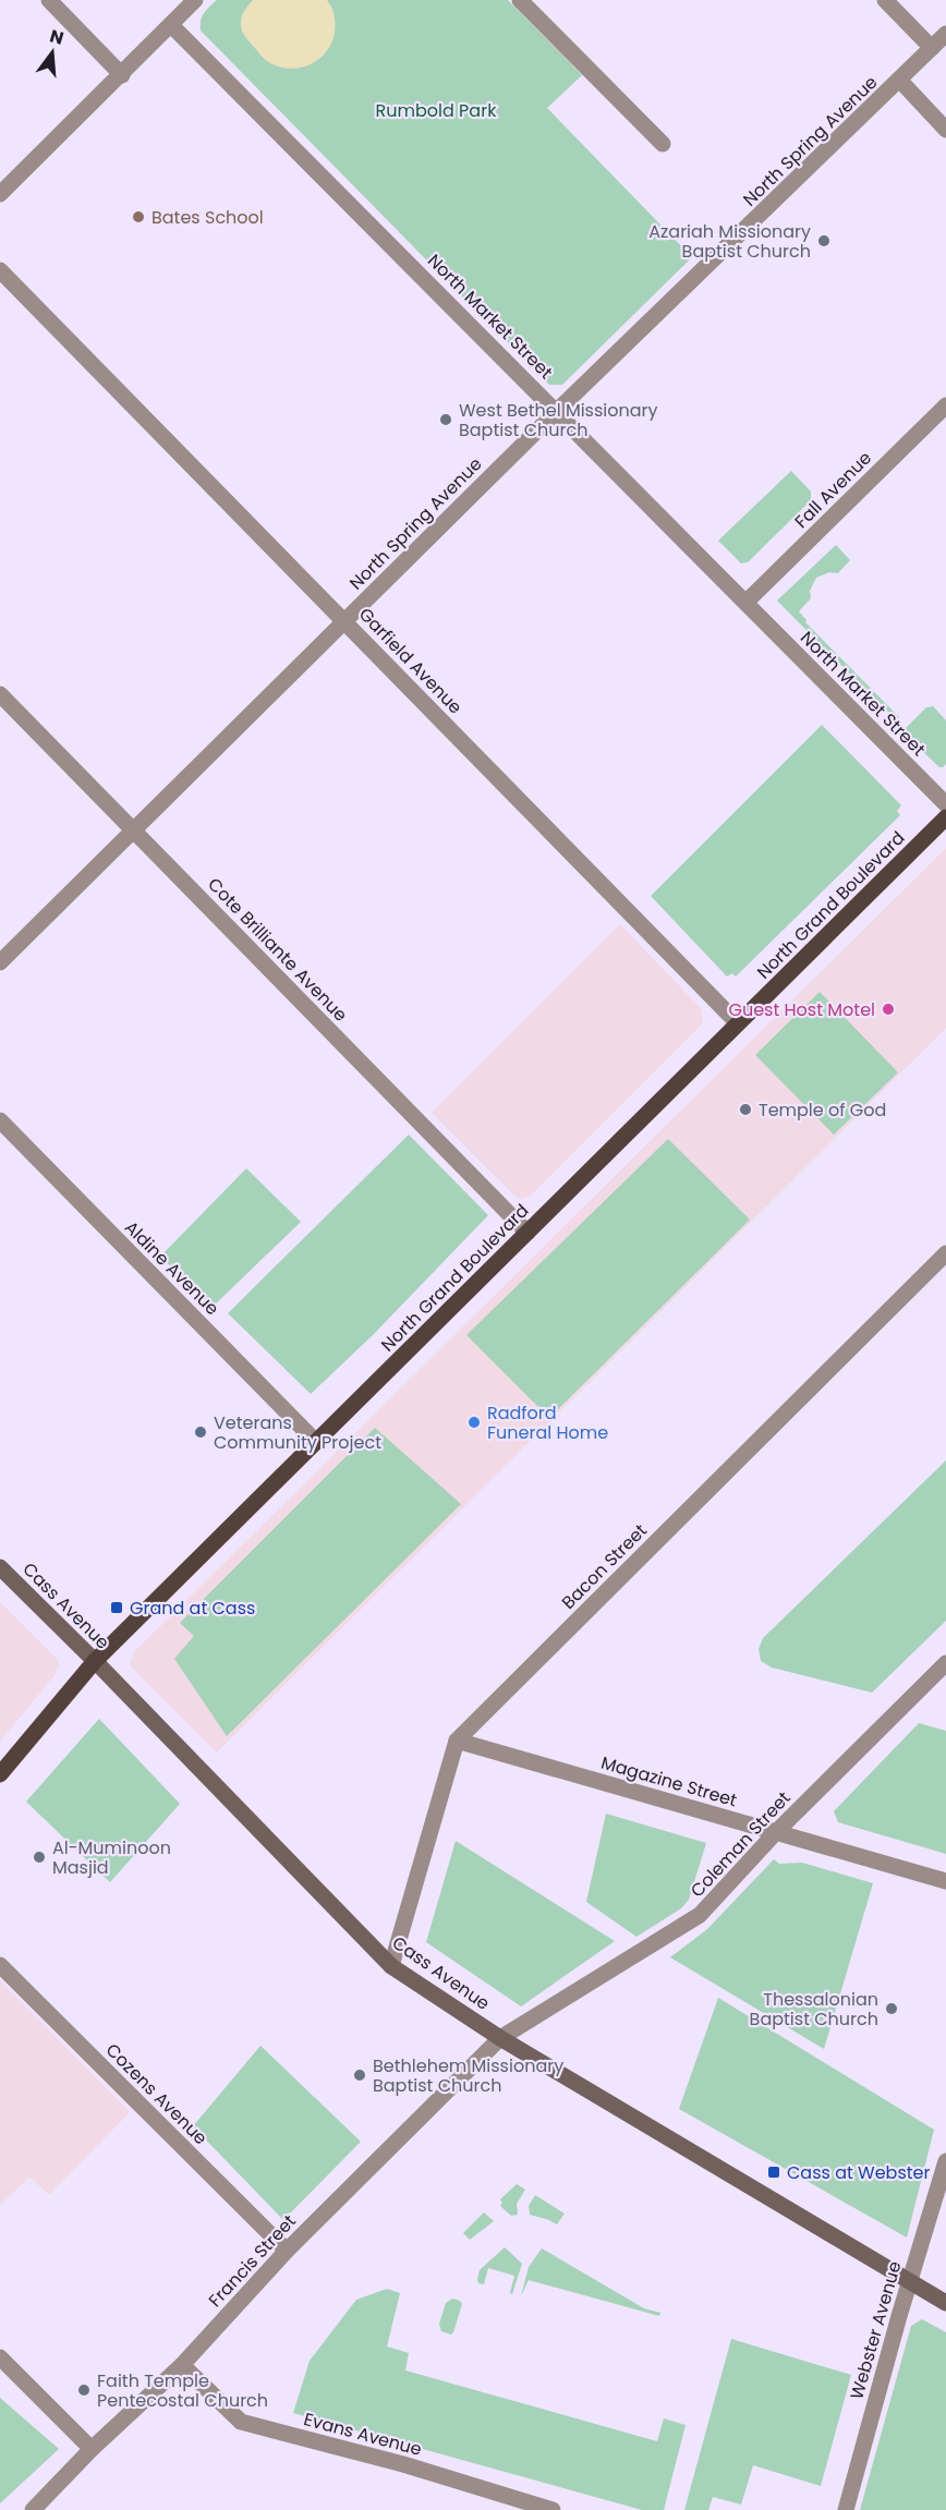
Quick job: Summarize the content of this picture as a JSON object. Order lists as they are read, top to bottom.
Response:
{
  "streets": {
    "main road": ["North Grand Boulevard", "Cass Avenue"],
    "street": [
      "North Spring Avenue",
      "North Market Street",
      "Fall Avenue",
      "Garfield Avenue",
      "Cote Brilliante Avenue",
      "Aldine Avenue",
      "Bacon Street",
      "Magazine Street",
      "Coleman Street",
      "Cozens Avenue",
      "Francis Street",
      "Webster Avenue",
      "Evans Avenue"
    ]
  },
  "crossings": [
    ["North Spring Avenue", "North Market Street"],
    ["North Spring Avenue", "Garfield Avenue"],
    ["North Spring Avenue", "Cote Brilliante Avenue"],
    ["North Market Street", "Fall Avenue"],
    ["Garfield Avenue", "North Grand Boulevard"],
    ["North Grand Boulevard", "Cote Brilliante Avenue"],
    ["North Grand Boulevard", "Aldine Avenue"],
    ["North Grand Boulevard", "Cass Avenue"],
    ["Bacon Street", "Cass Avenue"],
    ["Bacon Street", "Magazine Street"],
    ["Cass Avenue", "Coleman Street"],
    ["Cass Avenue", "Francis Street"],
    ["Cass Avenue", "Webster Avenue"],
    ["Magazine Street", "Coleman Street"],
    ["Coleman Street", "Francis Street"],
    ["Cozens Avenue", "Francis Street"],
    ["Francis Street", "Evans Avenue"]
  ],
  "parks": ["Rumbold Park"],
  "places": {
    "other": [
      "Bates School",
      "Azariah Missionary Baptist Church",
      "West Bethel Missionary Baptist Church",
      "Guest Host Motel",
      "Temple of God",
      "Radford Funeral Home",
      "Veterans Community Project",
      "Al-Muminoon Masjid",
      "Thessalonian Baptist Church",
      "Bethlehem Missionary Baptist Church",
      "Faith Temple Pentecostal Church"
    ],
    "transit": ["Grand at Cass", "Cass at Webster"]
  },
  "north": "top"
}
